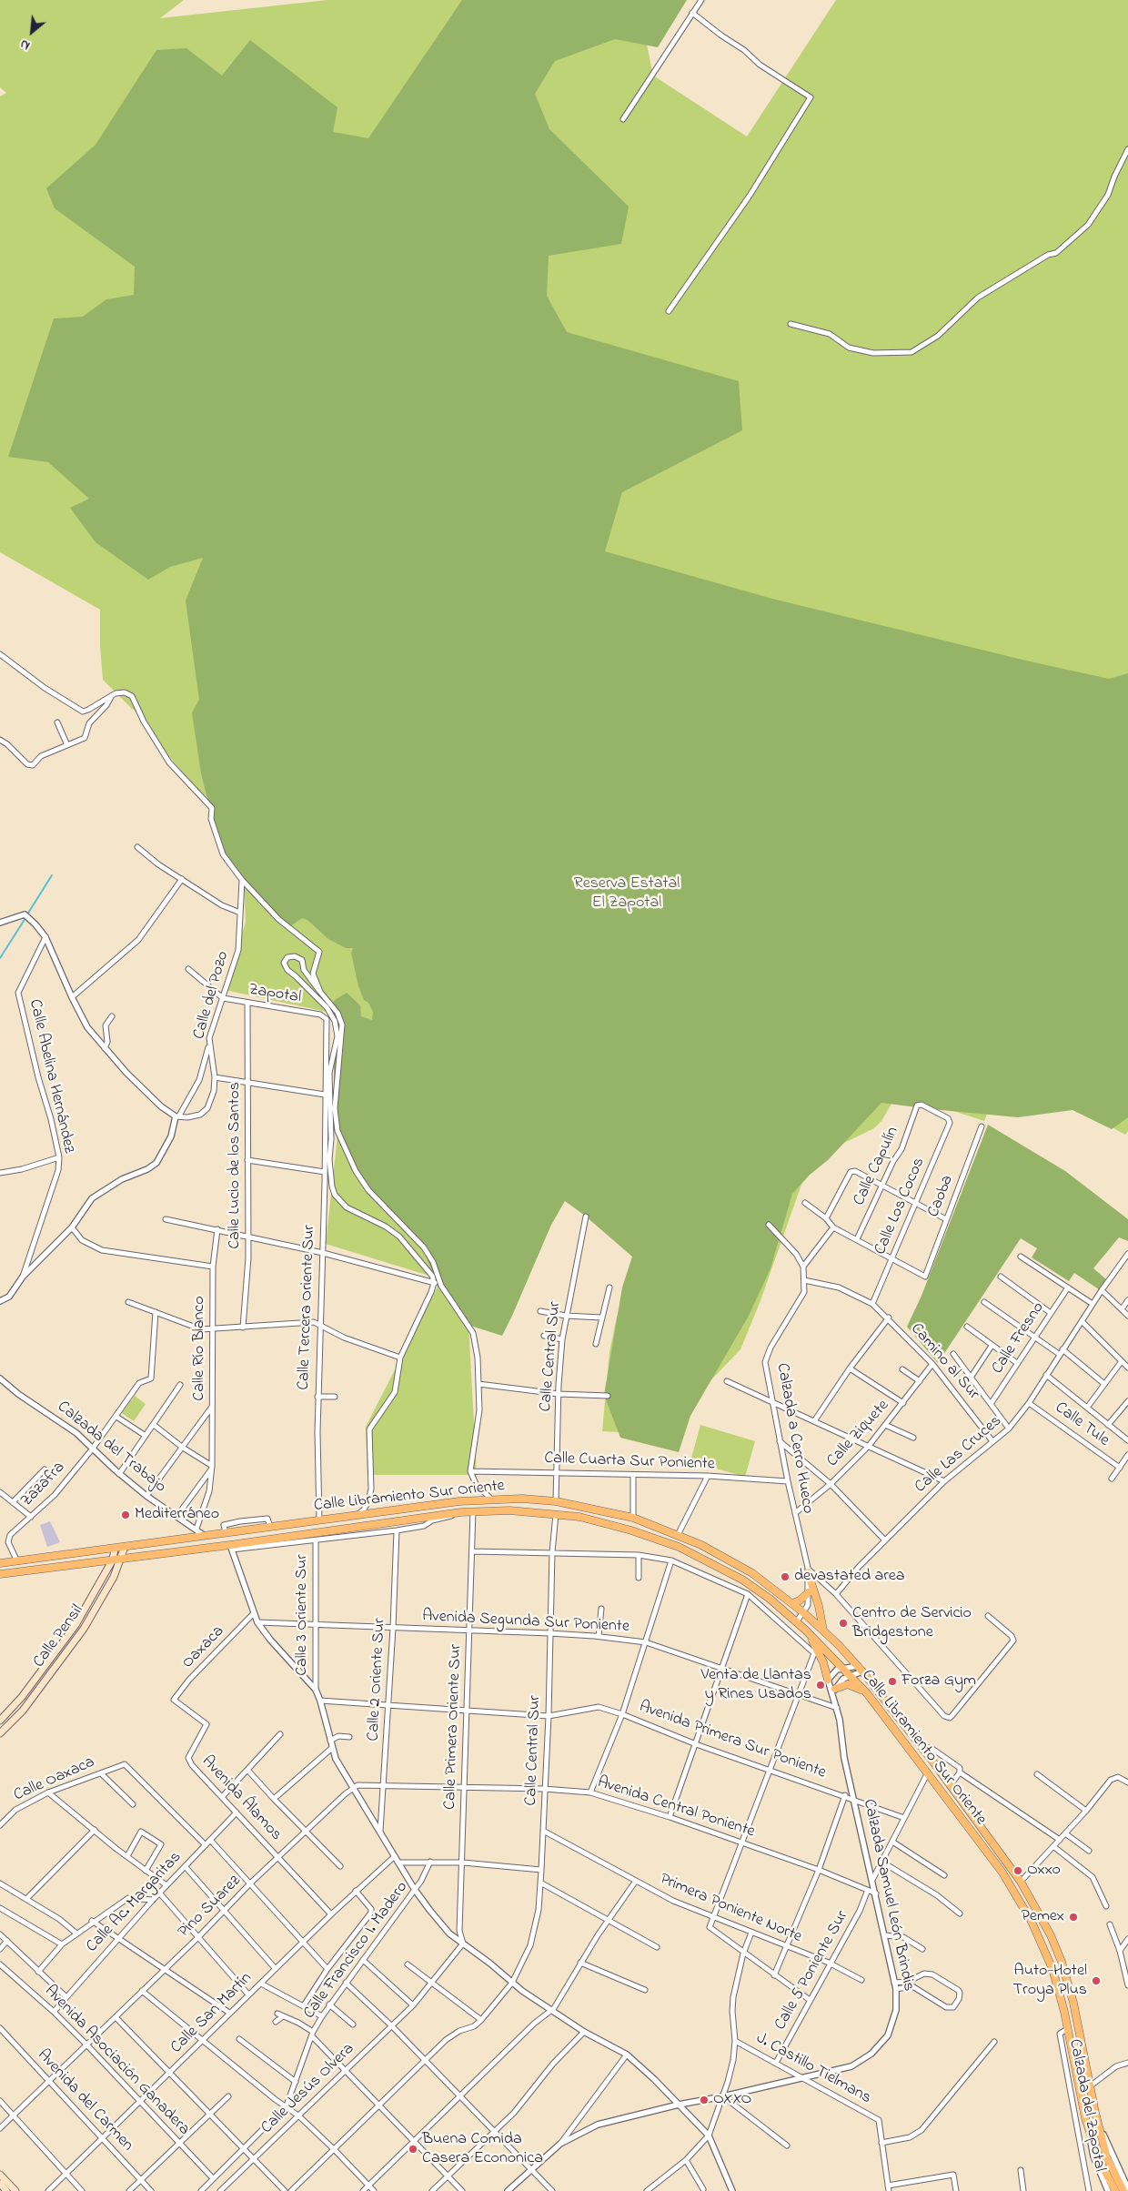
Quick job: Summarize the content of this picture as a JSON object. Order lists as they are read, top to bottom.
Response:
{
  "streets": {
    "main road": ["Calle Libramiento Sur Oriente", "Calle Pensil"],
    "street": [
      "Zapotal",
      "Calle del Pozo",
      "Calle Abelina Hernández",
      "Calle Lucio de los Santos",
      "Calle Capulín",
      "Caoba",
      "Calle Los Cocos",
      "Calle Tercera Oriente Sur",
      "Calle Fresno",
      "Calle Río Blanco",
      "Calle Central Sur",
      "Camino al Sur",
      "Calle Tule",
      "Calle Ziquete",
      "Calzada a Cerro Hueco",
      "Calzada del Trabajo",
      "Calle Las Cruces",
      "Calle Cuarta Sur Poniente",
      "Zazafra",
      "Calle 3 Oriente Sur",
      "Avenida Segunda Sur Poniente",
      "Oaxaca",
      "Calle 2 Oriente Sur",
      "Calle Primera Oriente Sur",
      "Avenida Primera Sur Poniente",
      "Calle Oaxaca",
      "Avenida Álamos",
      "Avenida Central Poniente",
      "Calzada Samuel León Brindis",
      "Calle Ac. Margaritas",
      "Pino Suarez",
      "Primera Poniente Norte",
      "Calle Francisco I. Madero",
      "Calle 5 Poniente Sur",
      "Calle San Martín",
      "Avenida Asociación Ganadera",
      "J. Castillo Tielmans",
      "Calle Jesús Olvera",
      "Avenida del Carmen",
      "Calzada del Zapotal"
    ]
  },
  "crossings": [
    ["Zapotal", "Calle del Pozo"],
    ["Zapotal", "Calle Lucio de los Santos"],
    ["Zapotal", "Calle Tercera Oriente Sur"],
    ["Calle Capulín", "Calle Los Cocos"],
    ["Caoba", "Calle Los Cocos"],
    ["Calle Los Cocos", "Camino al Sur"],
    ["Calle Tercera Oriente Sur", "Calle Libramiento Sur Oriente"],
    ["Calle Río Blanco", "Calzada del Trabajo"],
    ["Calle Central Sur", "Calle Cuarta Sur Poniente"],
    ["Calle Central Sur", "Calle Libramiento Sur Oriente"],
    ["Calle Central Sur", "Avenida Segunda Sur Poniente"],
    ["Calle Central Sur", "Avenida Primera Sur Poniente"],
    ["Calle Central Sur", "Avenida Central Poniente"],
    ["Calle Central Sur", "Primera Poniente Norte"],
    ["Camino al Sur", "Calle Ziquete"],
    ["Camino al Sur", "Calzada a Cerro Hueco"],
    ["Camino al Sur", "Calle Las Cruces"],
    ["Calle Tule", "Calle Las Cruces"],
    ["Calle Ziquete", "Calzada a Cerro Hueco"],
    ["Calzada a Cerro Hueco", "Calle Cuarta Sur Poniente"],
    ["Calzada a Cerro Hueco", "Calle Libramiento Sur Oriente"],
    ["Calzada del Trabajo", "Zazafra"],
    ["Calzada del Trabajo", "Calle Libramiento Sur Oriente"],
    ["Zazafra", "Calle Libramiento Sur Oriente"],
    ["Calle Libramiento Sur Oriente", "Calle Pensil"],
    ["Calle Libramiento Sur Oriente", "Calle Primera Oriente Sur"],
    ["Calle Libramiento Sur Oriente", "Calzada del Zapotal"],
    ["Calle 3 Oriente Sur", "Avenida Segunda Sur Poniente"],
    ["Avenida Segunda Sur Poniente", "Calle 2 Oriente Sur"],
    ["Avenida Segunda Sur Poniente", "Calle Primera Oriente Sur"],
    ["Avenida Segunda Sur Poniente", "Calzada Samuel León Brindis"],
    ["Oaxaca", "Avenida Álamos"],
    ["Calle 2 Oriente Sur", "Avenida Primera Sur Poniente"],
    ["Calle 2 Oriente Sur", "Avenida Central Poniente"],
    ["Calle Primera Oriente Sur", "Avenida Primera Sur Poniente"],
    ["Calle Primera Oriente Sur", "Avenida Central Poniente"],
    ["Calle Primera Oriente Sur", "Calle Jesús Olvera"],
    ["Avenida Primera Sur Poniente", "Calzada Samuel León Brindis"],
    ["Calle Oaxaca", "Calle Ac. Margaritas"],
    ["Avenida Álamos", "Calle Ac. Margaritas"],
    ["Avenida Álamos", "Pino Suarez"],
    ["Avenida Álamos", "Calle San Martín"],
    ["Avenida Central Poniente", "Calzada Samuel León Brindis"],
    ["Avenida Central Poniente", "Pino Suarez"],
    ["Avenida Central Poniente", "Calle 5 Poniente Sur"],
    ["Calzada Samuel León Brindis", "J. Castillo Tielmans"],
    ["Calle Ac. Margaritas", "Avenida Asociación Ganadera"],
    ["Pino Suarez", "Avenida Asociación Ganadera"],
    ["Pino Suarez", "Avenida del Carmen"],
    ["Primera Poniente Norte", "Calle 5 Poniente Sur"],
    ["Calle 5 Poniente Sur", "J. Castillo Tielmans"],
    ["Calle San Martín", "Avenida Asociación Ganadera"],
    ["Calle San Martín", "Avenida del Carmen"]
  ],
  "parks": ["Reserva Estatal El Zapotal"],
  "places": [
    "Mediterráneo",
    "devastated area",
    "Centro de Servicio Bridgestone",
    "Forza Gym",
    "Venta de Llantas y Rines Usados",
    "Oxxo",
    "Pemex",
    "Auto-Hotel Troya Plus",
    "OXXO",
    "Buena Comida Casera Econonica"
  ],
  "north": "bottom left"
}
